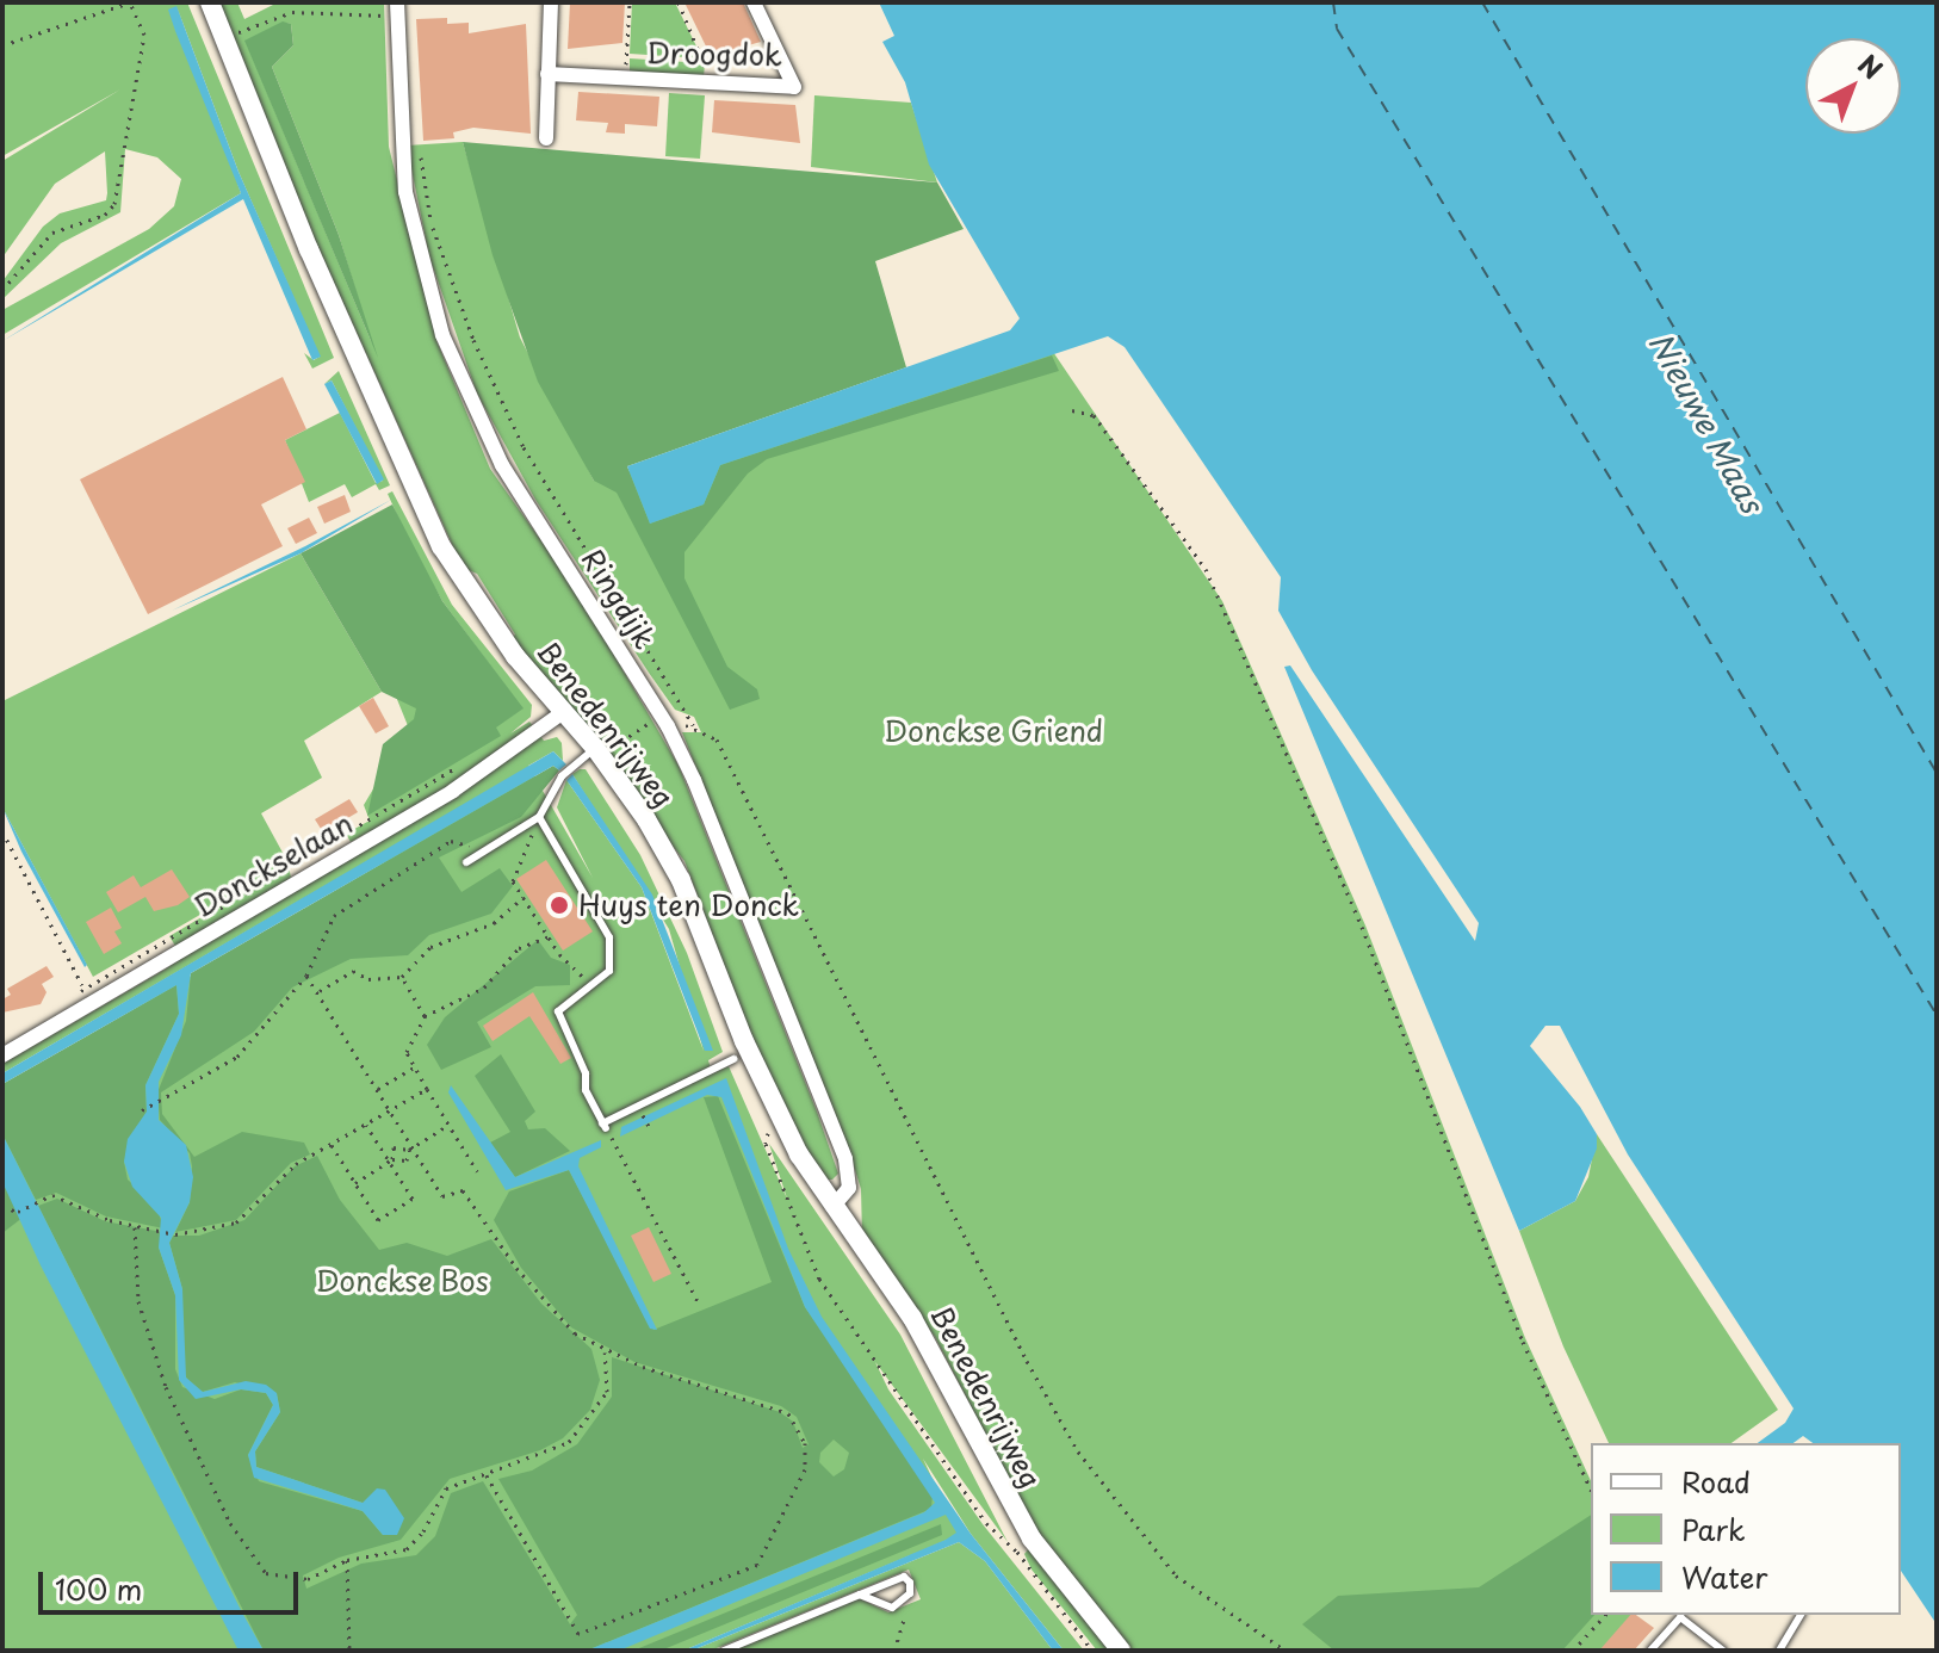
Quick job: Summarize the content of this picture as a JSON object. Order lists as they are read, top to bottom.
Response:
{
  "streets": {
    "street": [
      "Droogdok",
      "Ringdijk",
      "Benedenrijweg",
      "Donckselaan"
    ]
  },
  "crossings": [
    ["Ringdijk", "Benedenrijweg"],
    ["Benedenrijweg", "Donckselaan"]
  ],
  "water": ["Nieuwe Maas"],
  "parks": ["Donckse Griend", "Donckse Bos"],
  "places": ["Huys ten Donck"],
  "legend": ["Road", "Park", "Water"],
  "scale_bar": "100 m",
  "north": "top right"
}
